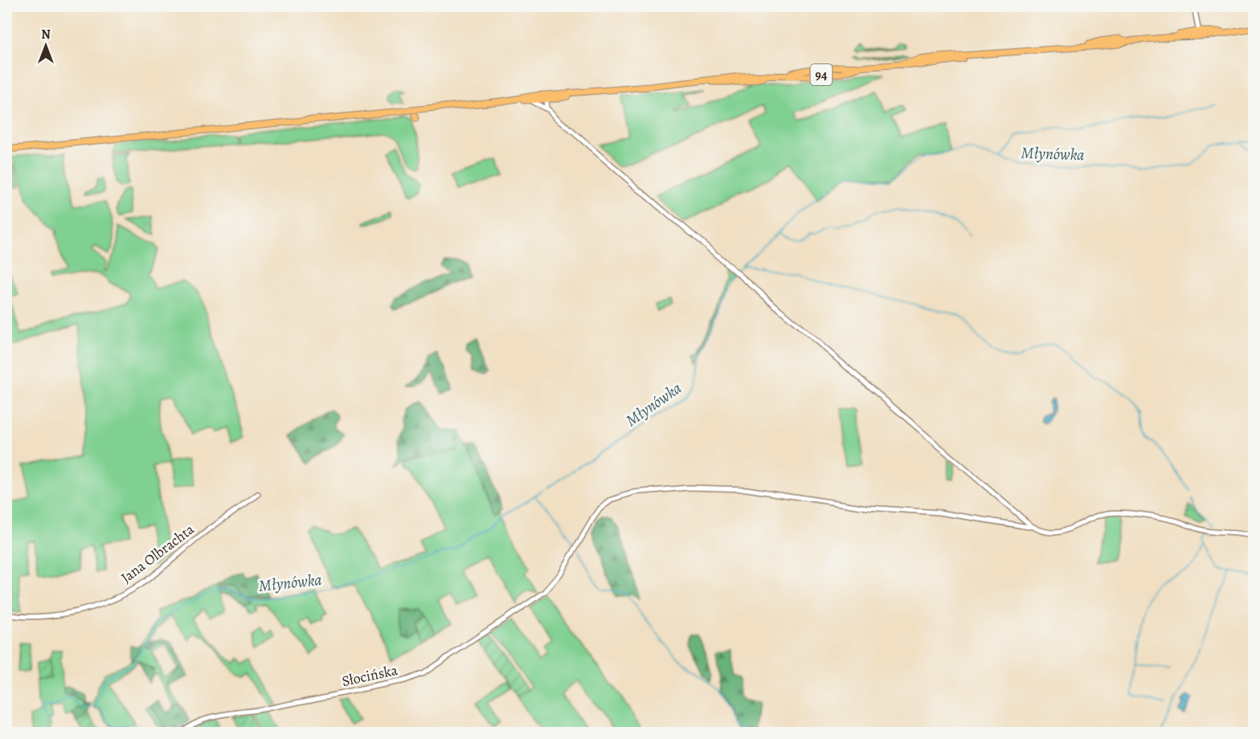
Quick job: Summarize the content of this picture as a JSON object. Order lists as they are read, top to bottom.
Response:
{
  "streets": {
    "main road": ["94"],
    "street": ["Jana Olbrachta", "Słocińska"]
  },
  "water": ["Młynówka"],
  "north": "top"
}
